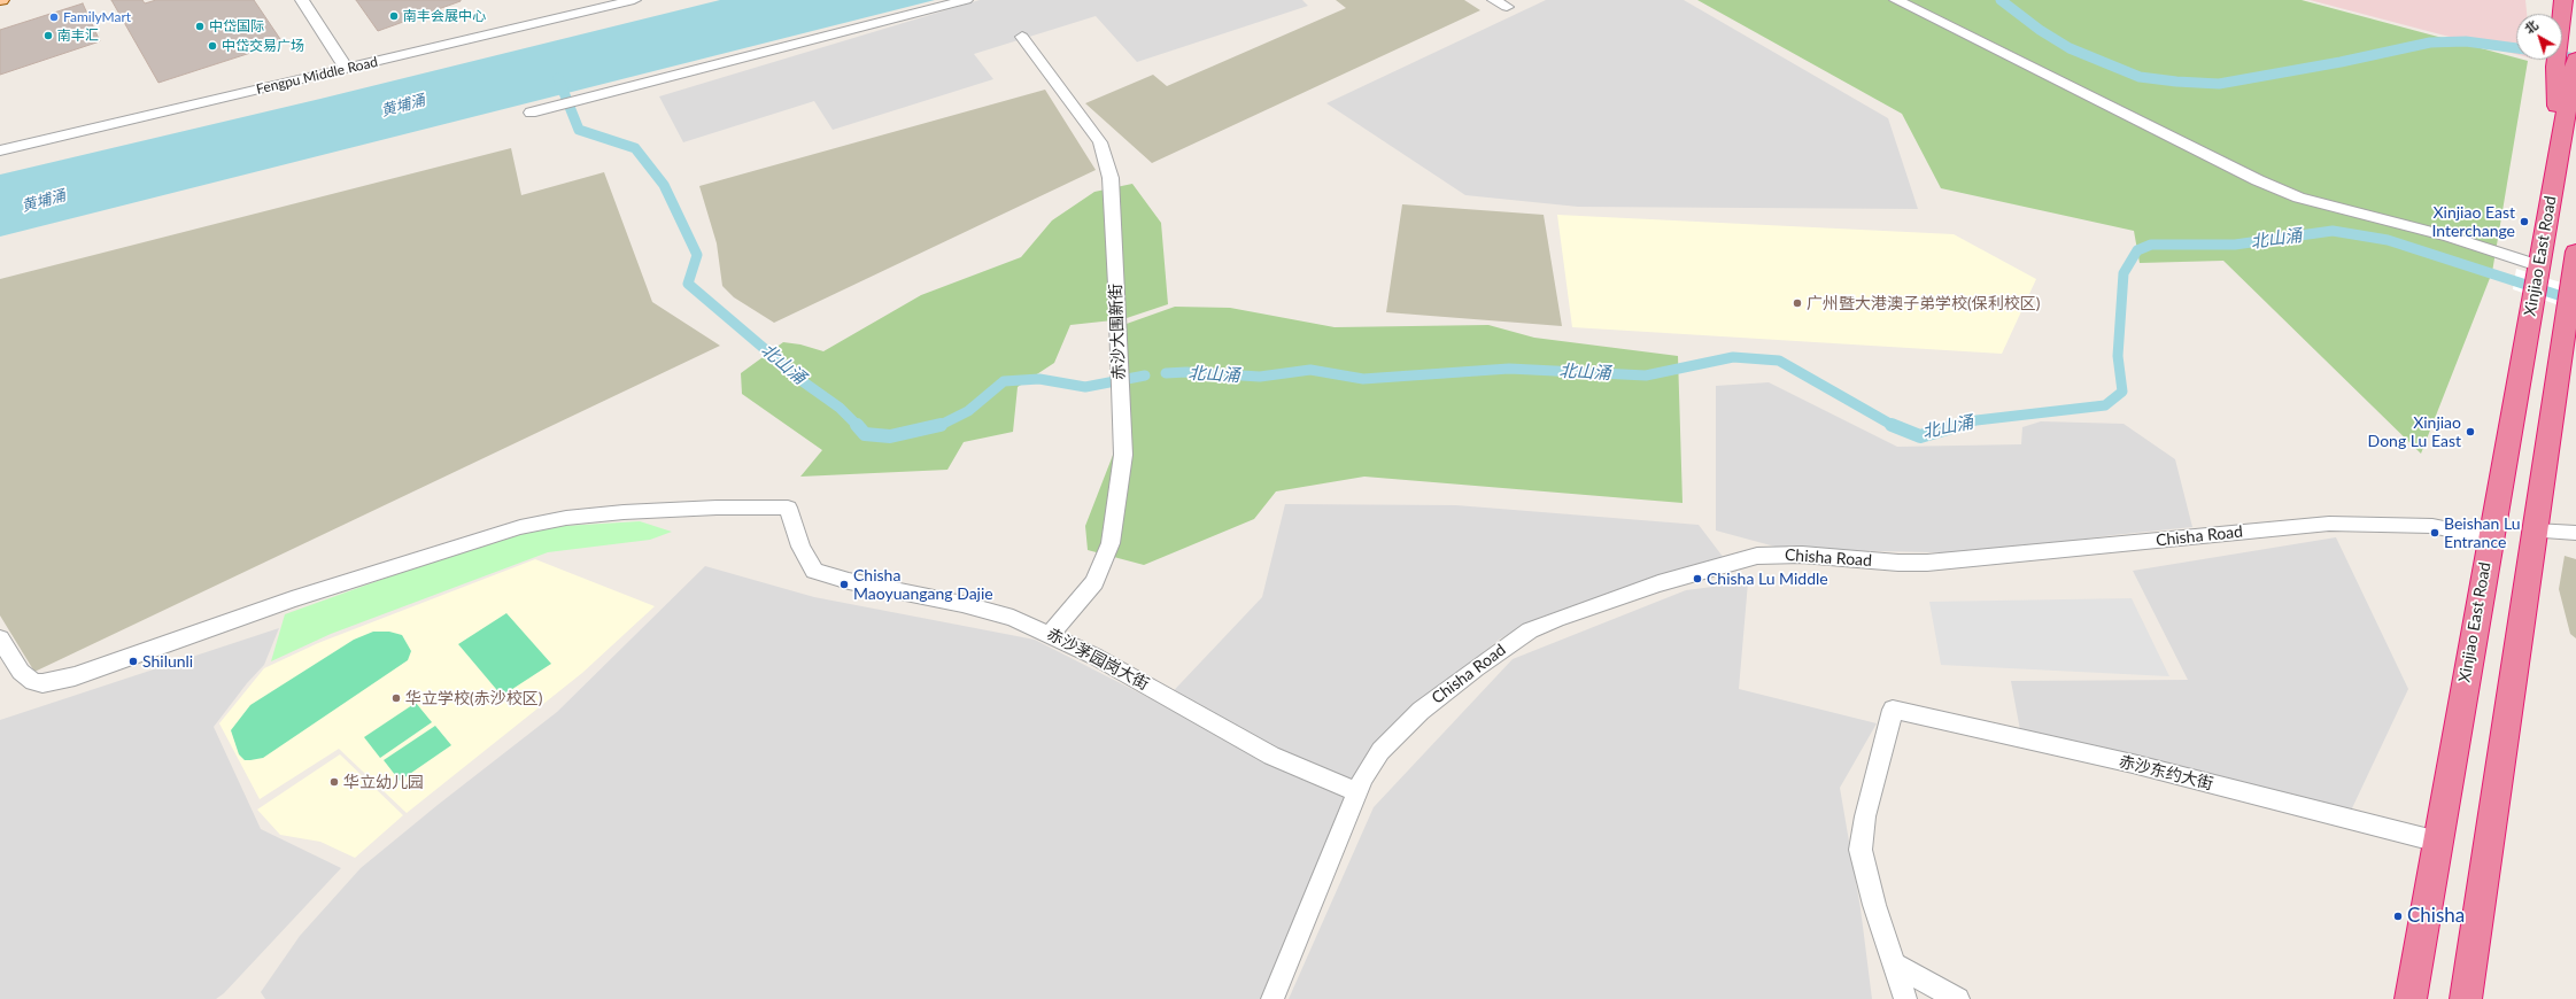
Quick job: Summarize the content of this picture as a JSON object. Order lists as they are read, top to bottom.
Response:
{
  "streets": {
    "highway": ["Xinjiao East Road"],
    "street": [
      "Fengpu Middle Road",
      "赤沙大围新街",
      "Chisha Road",
      "赤沙茅园岗大街",
      "赤沙东约大街"
    ]
  },
  "crossings": [
    ["Xinjiao East Road", "Chisha Road"],
    ["Xinjiao East Road", "赤沙东约大街"],
    ["赤沙大围新街", "赤沙茅园岗大街"],
    ["Chisha Road", "赤沙茅园岗大街"]
  ],
  "water": ["黄埔涌", "北山涌"],
  "places": [
    "南丰会展中心",
    "FamilyMart",
    "中岱国际",
    "南丰汇",
    "中岱交易广场",
    "Xinjiao East Interchange",
    "广州暨大港澳子弟学校(保利校区)",
    "Xinjiao Dong Lu East",
    "Beishan Lu Entrance",
    "Chisha Lu Middle",
    "Chisha Maoyuangang Dajie",
    "Shilunli",
    "华立学校(赤沙校区)",
    "华立幼儿园",
    "Chisha"
  ],
  "north": "top left"
}
